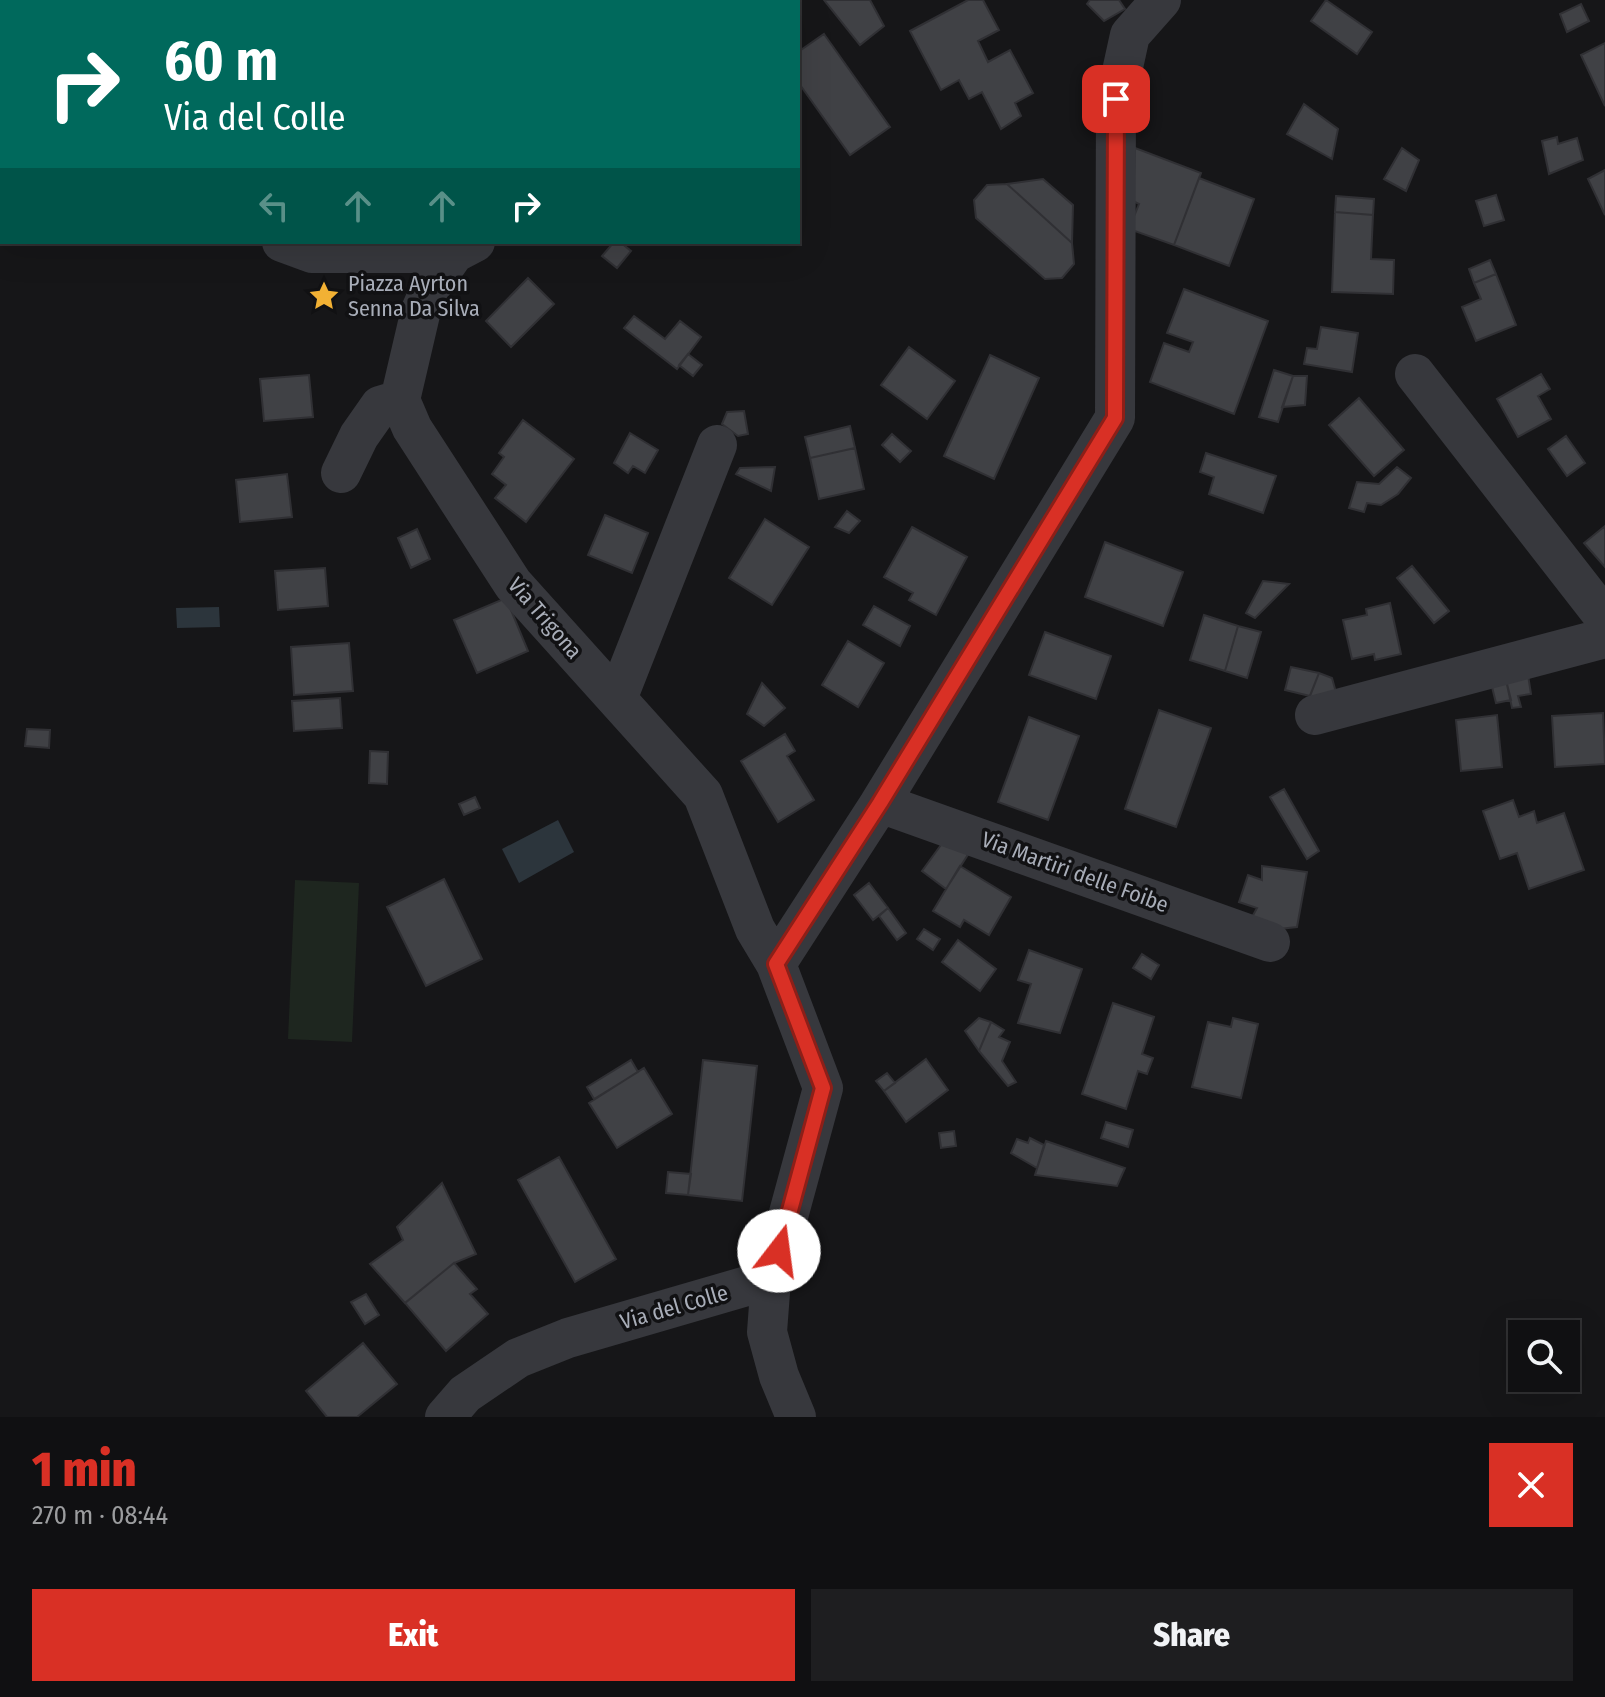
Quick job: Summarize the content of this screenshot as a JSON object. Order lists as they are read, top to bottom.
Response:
{
  "streets": {
    "street": ["Via Trigona", "Via Martiri delle Foibe", "Via del Colle"]
  },
  "places": {
    "place": ["Piazza Ayrton Senna Da Silva"]
  },
  "page": {
    "turn": ["60 m", "Via del Colle"],
    "heading": ["1 min", "270 m · 08:44"],
    "buttons": ["Exit", "Share"]
  }
}
